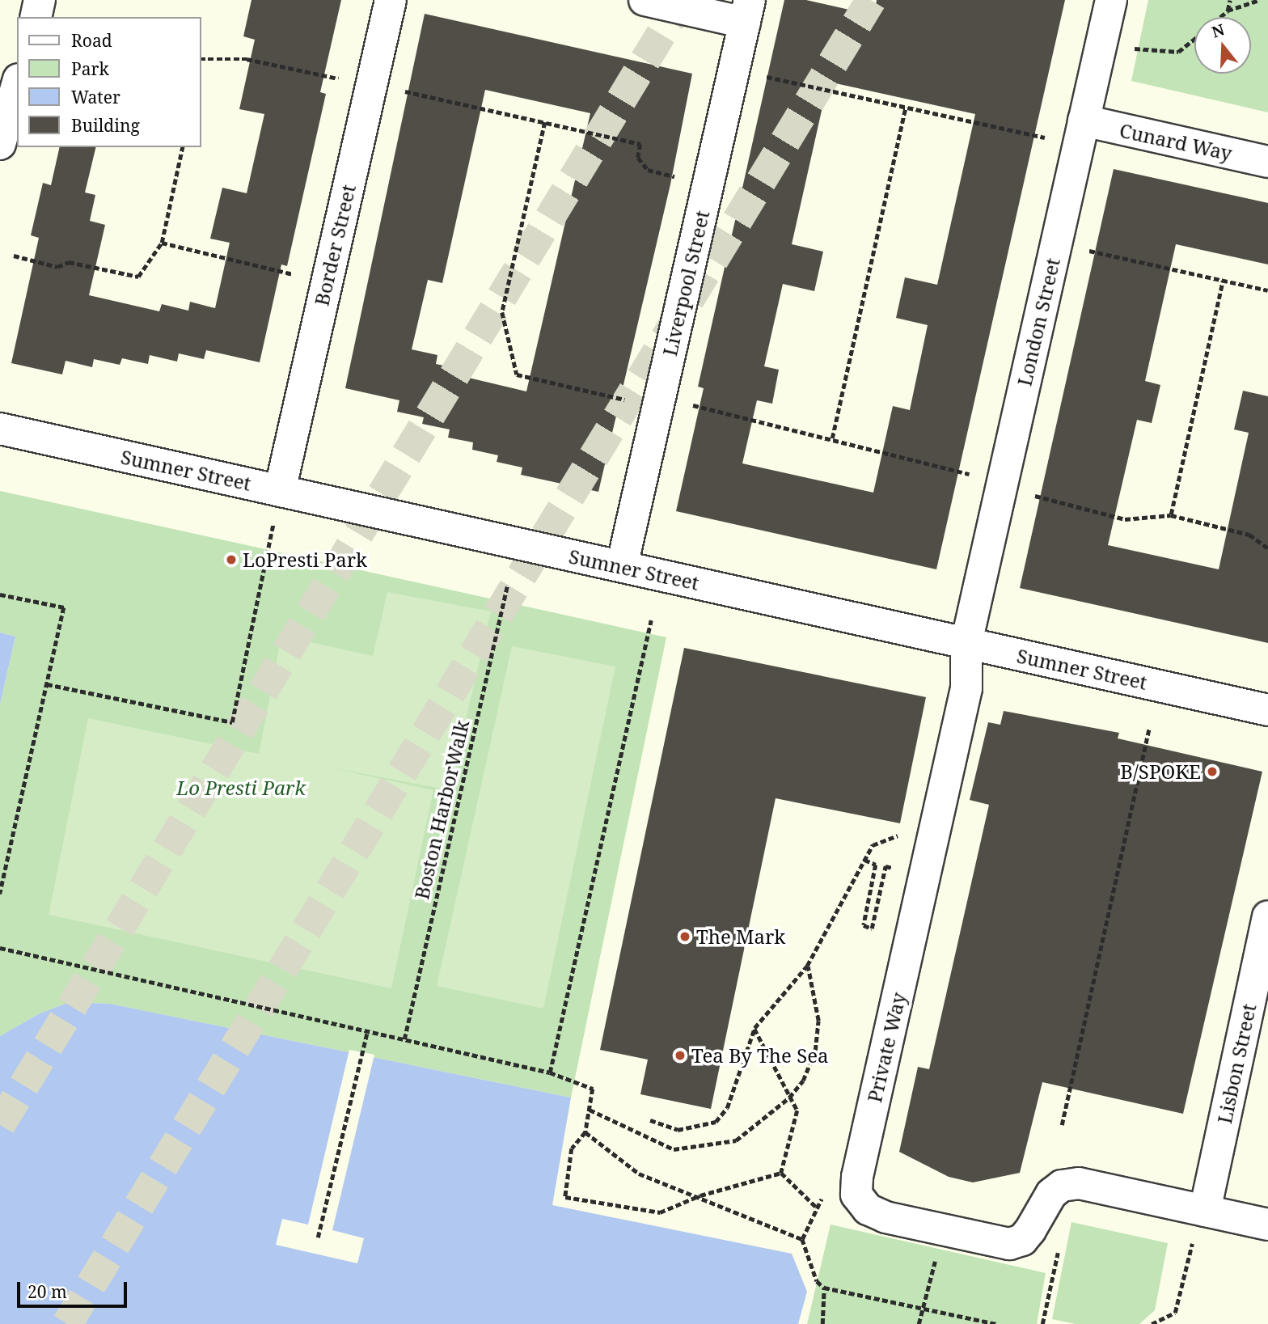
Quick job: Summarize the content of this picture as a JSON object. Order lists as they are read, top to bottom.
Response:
{
  "streets": {
    "street": [
      "Cunard Way",
      "Border Street",
      "Liverpool Street",
      "London Street",
      "Sumner Street",
      "Private Way",
      "Lisbon Street"
    ],
    "path": ["Boston HarborWalk"]
  },
  "crossings": [
    ["Cunard Way", "London Street"],
    ["Border Street", "Sumner Street"],
    ["Liverpool Street", "Sumner Street"],
    ["London Street", "Sumner Street"],
    ["London Street", "Private Way"],
    ["Sumner Street", "Private Way"],
    ["Private Way", "Lisbon Street"]
  ],
  "parks": ["Lo Presti Park"],
  "places": [
    "LoPresti Park",
    "B/SPOKE",
    "The Mark",
    "Tea By The Sea"
  ],
  "legend": [
    "Road",
    "Park",
    "Water",
    "Building"
  ],
  "scale_bar": "20 m",
  "north": "top"
}
